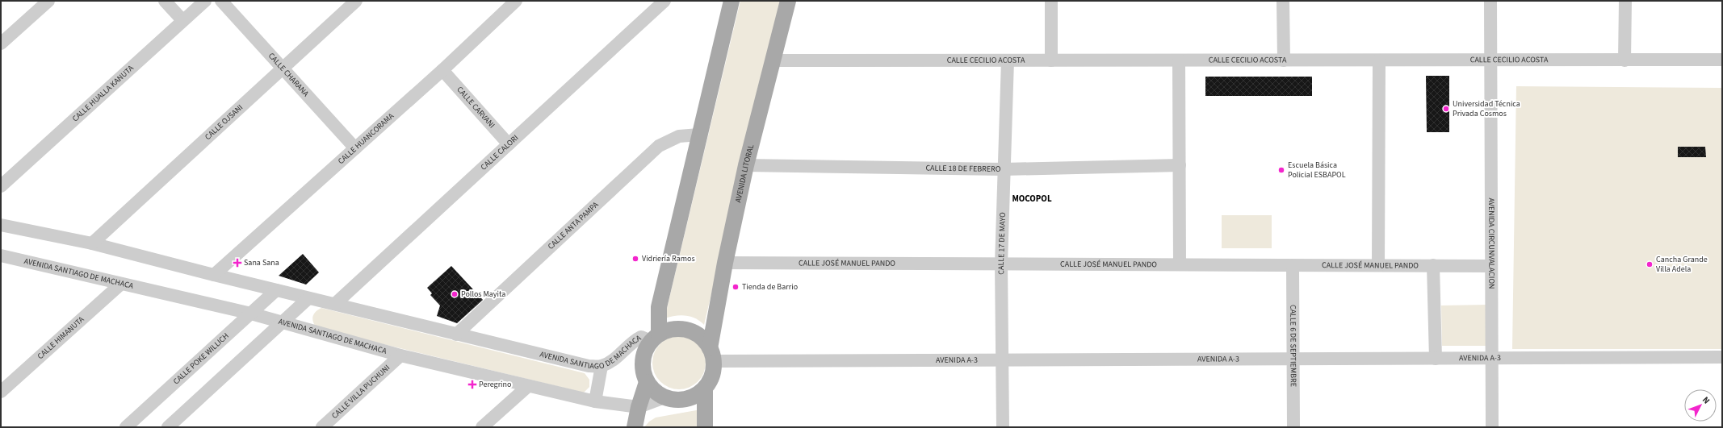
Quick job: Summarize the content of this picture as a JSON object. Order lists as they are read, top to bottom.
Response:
{
  "streets": {
    "main road": ["AVENIDA LITORAL"],
    "street": [
      "CALLE CECILIO ACOSTA",
      "CALLE CHARANA",
      "CALLE HUALLA KANUTA",
      "CALLE CARVANI",
      "CALLE OJSANI",
      "CALLE HUANCORAMA",
      "CALLE CALORI",
      "CALLE 18 DE FEBRERO",
      "CALLE ANTA PAMPA",
      "CALLE 17 DE MAYO",
      "AVENIDA CIRCUNVALACION",
      "CALLE JOSÉ MANUEL PANDO",
      "AVENIDA SANTIAGO DE MACHACA",
      "CALLE HIMANUTA",
      "CALLE 6 DE SEPTIEMBRE",
      "AVENIDA A-3",
      "CALLE POKE WILLICH",
      "CALLE VILLA PUCHUNI"
    ]
  },
  "crossings": [
    ["CALLE CECILIO ACOSTA", "AVENIDA LITORAL"],
    ["CALLE CECILIO ACOSTA", "CALLE 17 DE MAYO"],
    ["CALLE CECILIO ACOSTA", "AVENIDA CIRCUNVALACION"],
    ["CALLE CHARANA", "CALLE OJSANI"],
    ["CALLE CHARANA", "CALLE HUANCORAMA"],
    ["CALLE CARVANI", "CALLE HUANCORAMA"],
    ["CALLE CARVANI", "CALLE CALORI"],
    ["CALLE OJSANI", "AVENIDA SANTIAGO DE MACHACA"],
    ["CALLE HUANCORAMA", "AVENIDA SANTIAGO DE MACHACA"],
    ["CALLE CALORI", "AVENIDA SANTIAGO DE MACHACA"],
    ["CALLE 18 DE FEBRERO", "AVENIDA LITORAL"],
    ["CALLE 18 DE FEBRERO", "CALLE 17 DE MAYO"],
    ["AVENIDA LITORAL", "CALLE JOSÉ MANUEL PANDO"],
    ["AVENIDA LITORAL", "AVENIDA SANTIAGO DE MACHACA"],
    ["AVENIDA LITORAL", "AVENIDA A-3"],
    ["CALLE ANTA PAMPA", "AVENIDA SANTIAGO DE MACHACA"],
    ["CALLE 17 DE MAYO", "CALLE JOSÉ MANUEL PANDO"],
    ["CALLE 17 DE MAYO", "AVENIDA A-3"],
    ["AVENIDA CIRCUNVALACION", "CALLE JOSÉ MANUEL PANDO"],
    ["AVENIDA CIRCUNVALACION", "AVENIDA A-3"],
    ["CALLE JOSÉ MANUEL PANDO", "CALLE 6 DE SEPTIEMBRE"],
    ["AVENIDA SANTIAGO DE MACHACA", "CALLE HIMANUTA"],
    ["AVENIDA SANTIAGO DE MACHACA", "AVENIDA A-3"],
    ["AVENIDA SANTIAGO DE MACHACA", "CALLE POKE WILLICH"],
    ["AVENIDA SANTIAGO DE MACHACA", "CALLE VILLA PUCHUNI"],
    ["CALLE 6 DE SEPTIEMBRE", "AVENIDA A-3"]
  ],
  "districts": ["MOCOPOL"],
  "places": {
    "other": [
      "Universidad Técnica Privada Cosmos",
      "Escuela Básica Policial ESBAPOL",
      "Vidriería Ramos",
      "Cancha Grande Villa Adela",
      "Tienda de Barrio",
      "Pollos Mayita"
    ],
    "health": ["Sana Sana", "Peregrino"]
  },
  "north": "top right"
}
